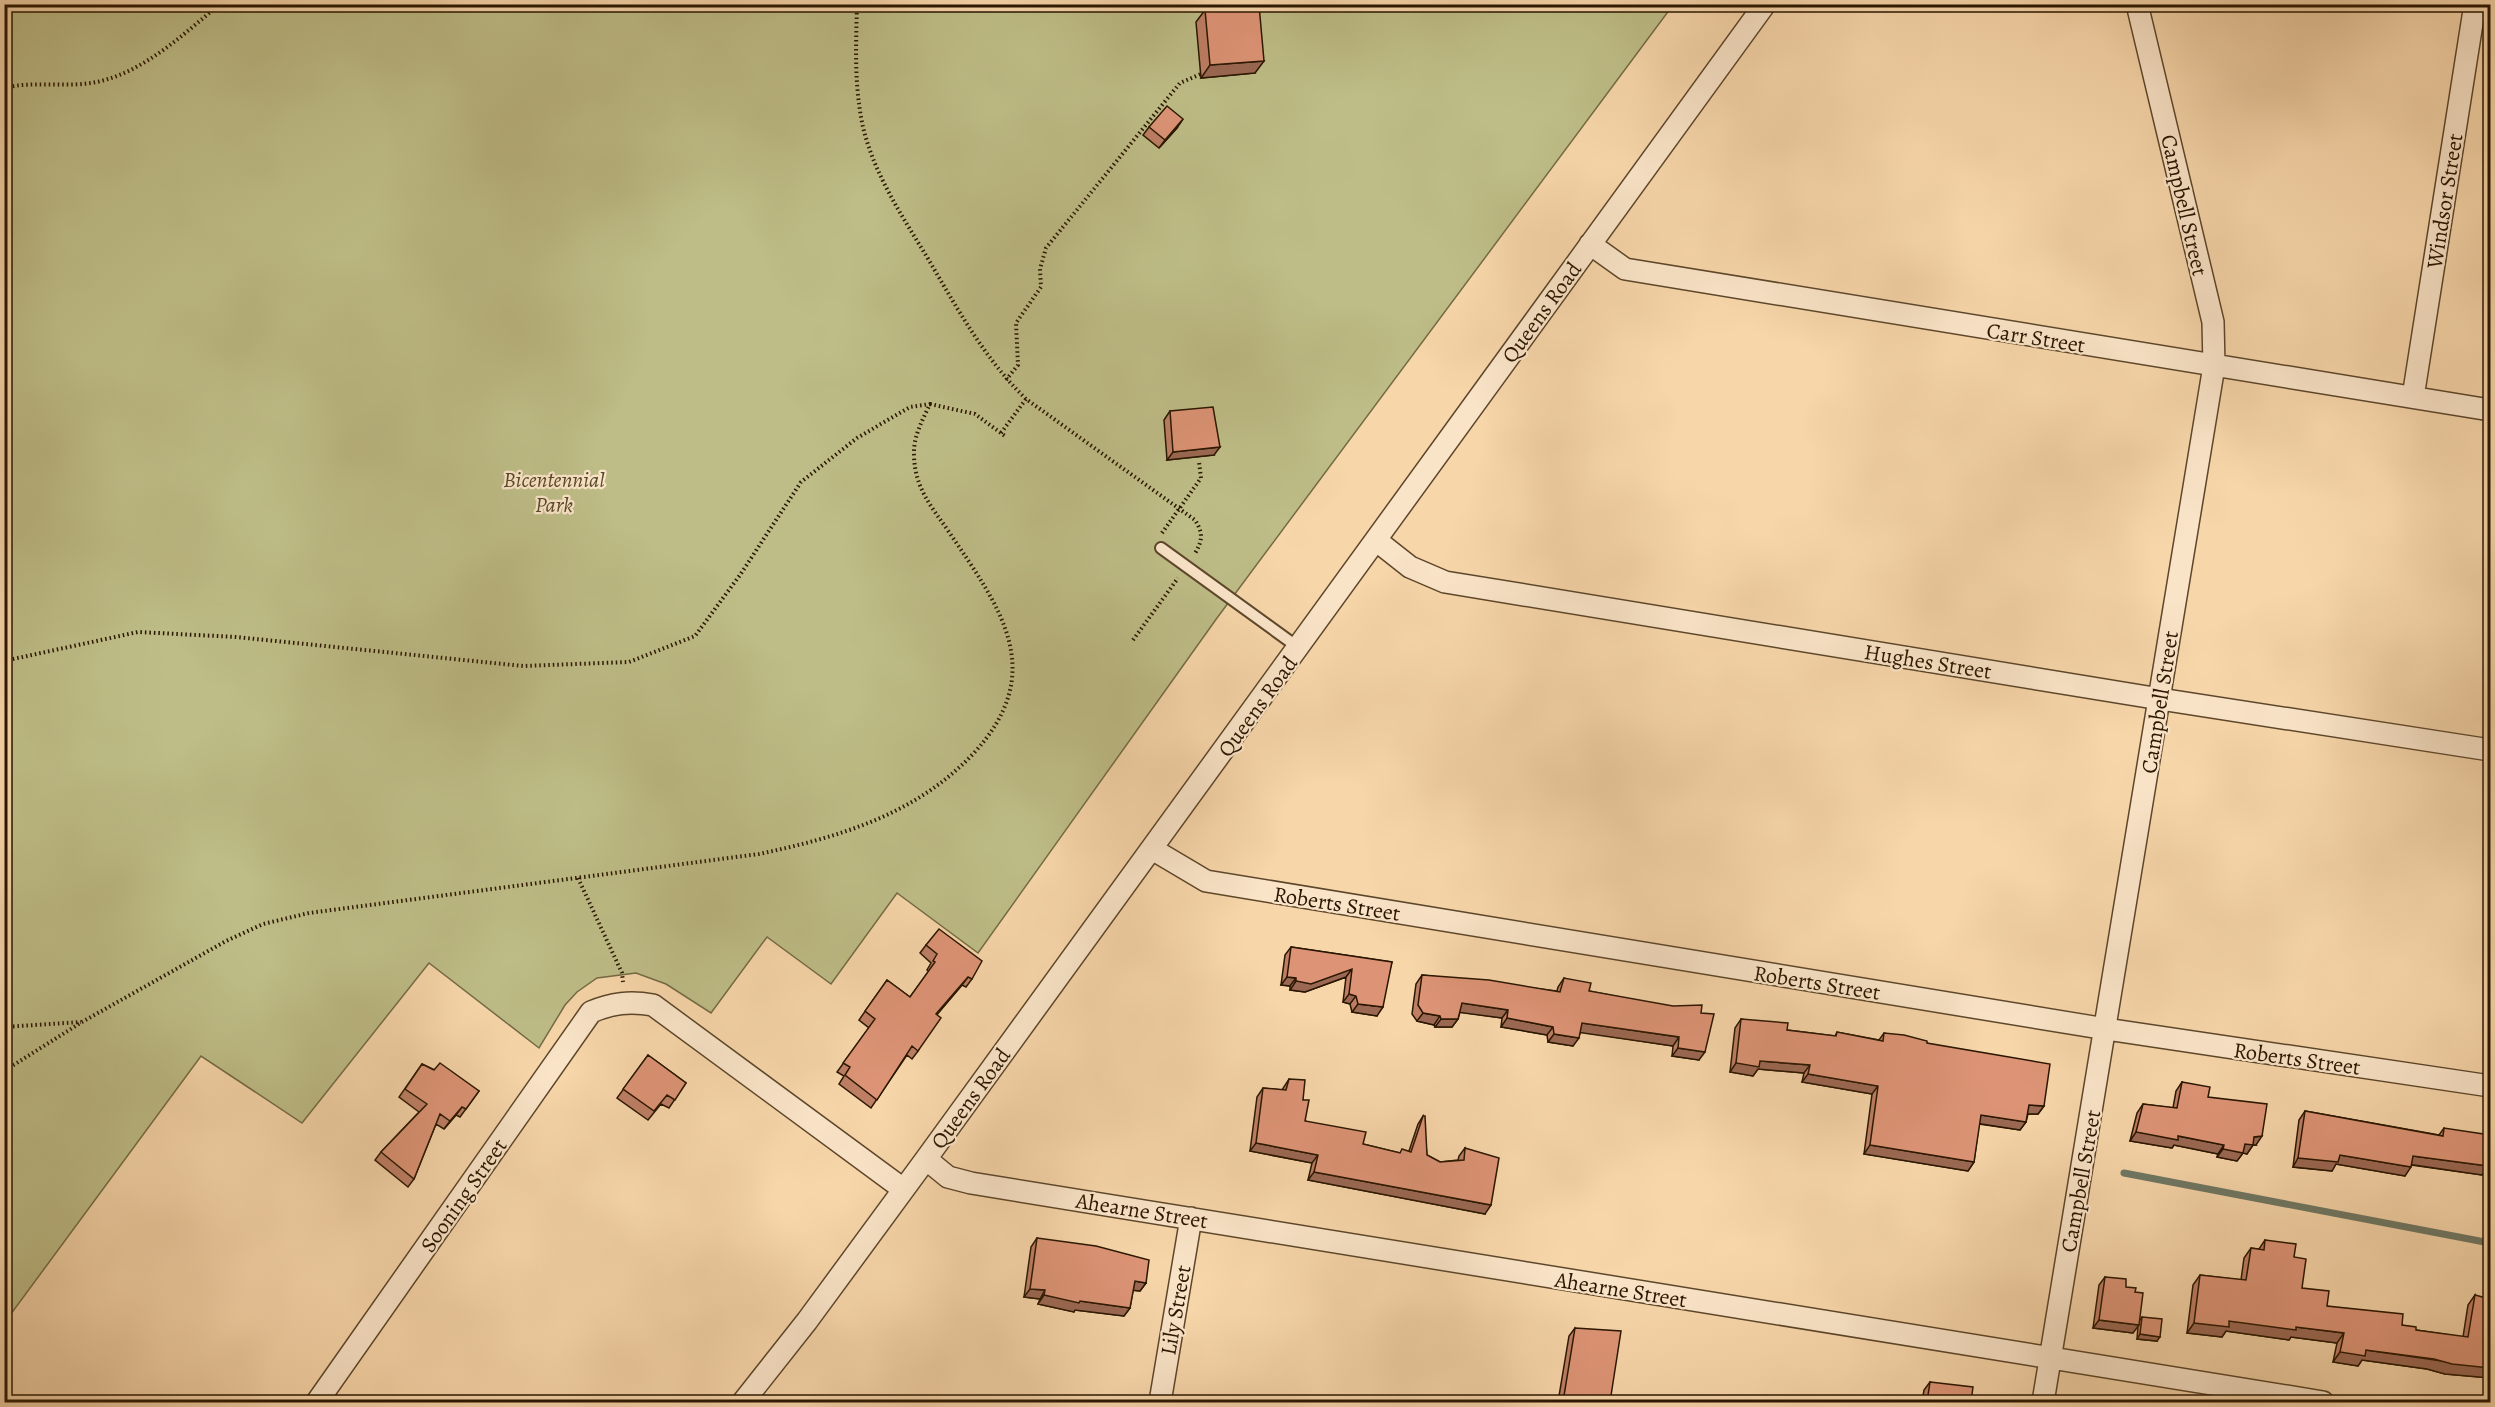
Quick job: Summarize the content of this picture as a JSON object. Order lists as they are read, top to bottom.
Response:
{
  "streets": {
    "street": [
      "Windsor Street",
      "Campbell Street",
      "Queens Road",
      "Carr Street",
      "Hughes Street",
      "Roberts Street",
      "Sooning Street",
      "Ahearne Street",
      "Lily Street"
    ]
  },
  "crossings": [
    ["Windsor Street", "Carr Street"],
    ["Campbell Street", "Carr Street"],
    ["Campbell Street", "Hughes Street"],
    ["Campbell Street", "Roberts Street"],
    ["Campbell Street", "Ahearne Street"],
    ["Queens Road", "Carr Street"],
    ["Queens Road", "Hughes Street"],
    ["Queens Road", "Roberts Street"],
    ["Queens Road", "Ahearne Street"],
    ["Ahearne Street", "Lily Street"]
  ],
  "parks": ["Bicentennial Park"]
}
